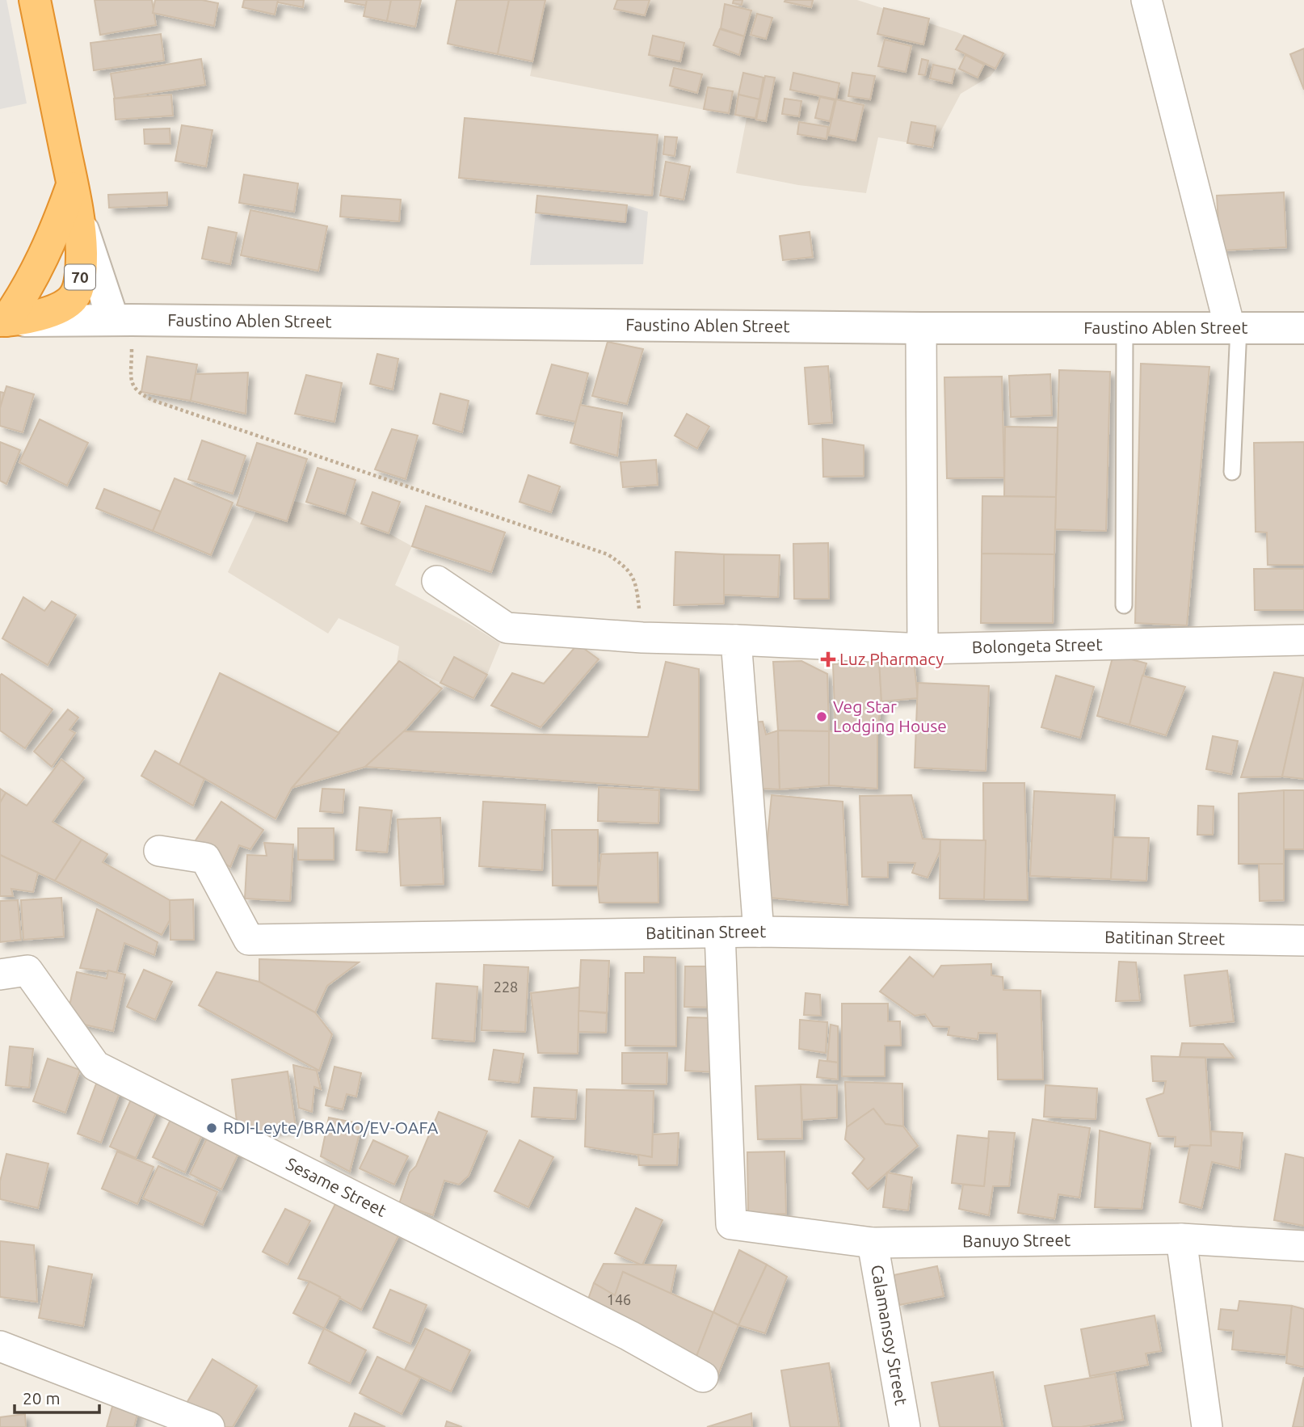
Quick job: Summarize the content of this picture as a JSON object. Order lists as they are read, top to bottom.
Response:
{
  "streets": {
    "highway": ["70"],
    "street": [
      "Faustino Ablen Street",
      "Bolongeta Street",
      "Batitinan Street",
      "Sesame Street",
      "Banuyo Street",
      "Calamansoy Street"
    ]
  },
  "crossings": [
    ["70", "Faustino Ablen Street"],
    ["Batitinan Street", "Banuyo Street"],
    ["Banuyo Street", "Calamansoy Street"]
  ],
  "places": {
    "health": ["Luz Pharmacy"],
    "other": ["Veg Star Lodging House", "RDI-Leyte/BRAMO/EV-OAFA"]
  },
  "house_numbers": ["228", "146"],
  "scale_bar": "20 m"
}
